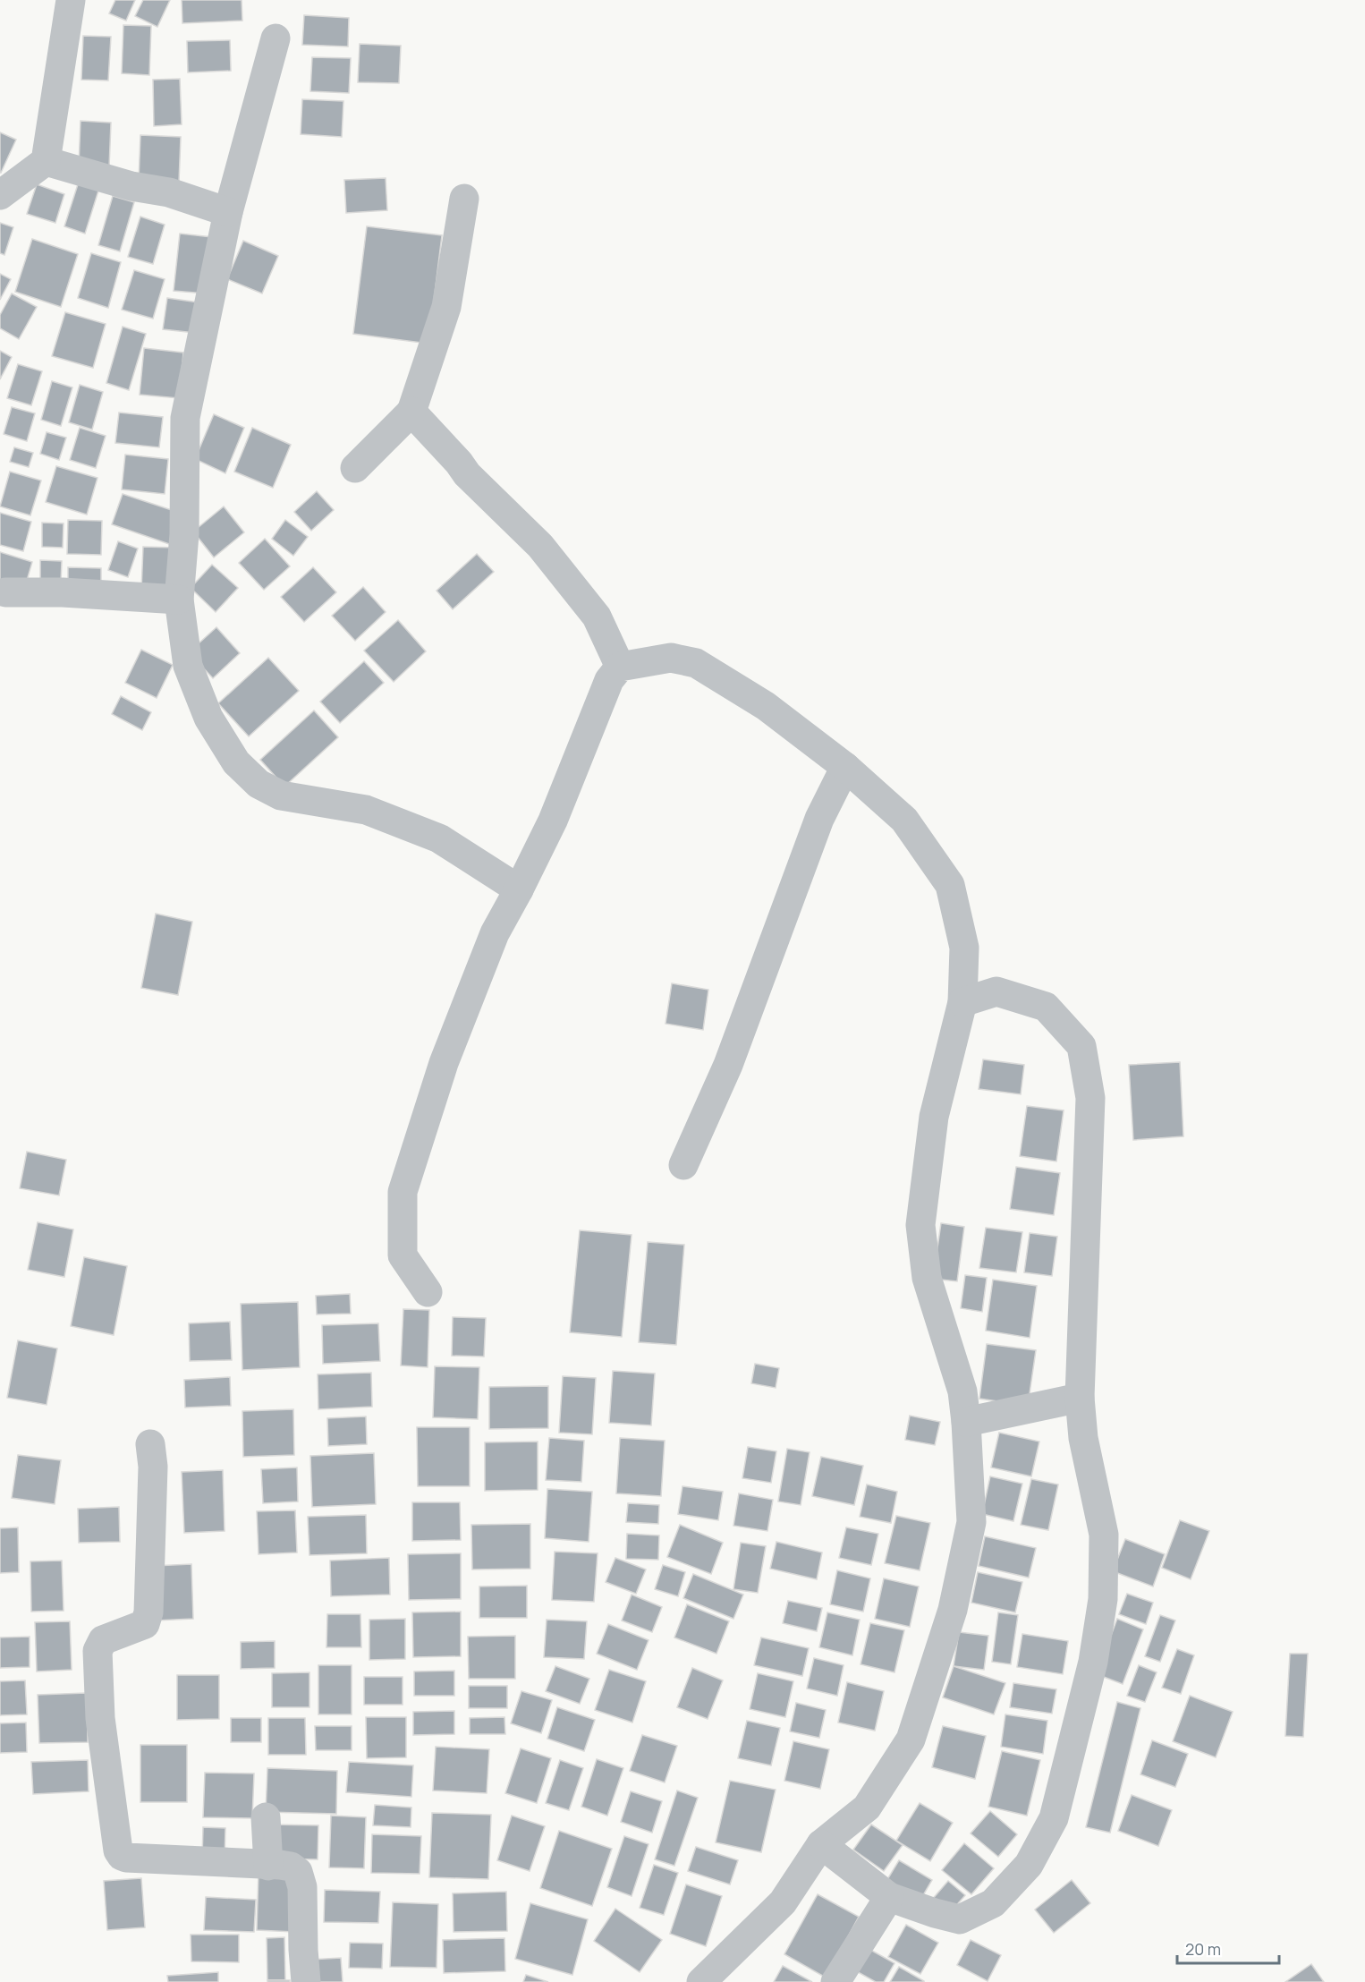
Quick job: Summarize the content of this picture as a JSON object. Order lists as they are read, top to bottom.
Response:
{
  "scale_bar": "20 m"
}
